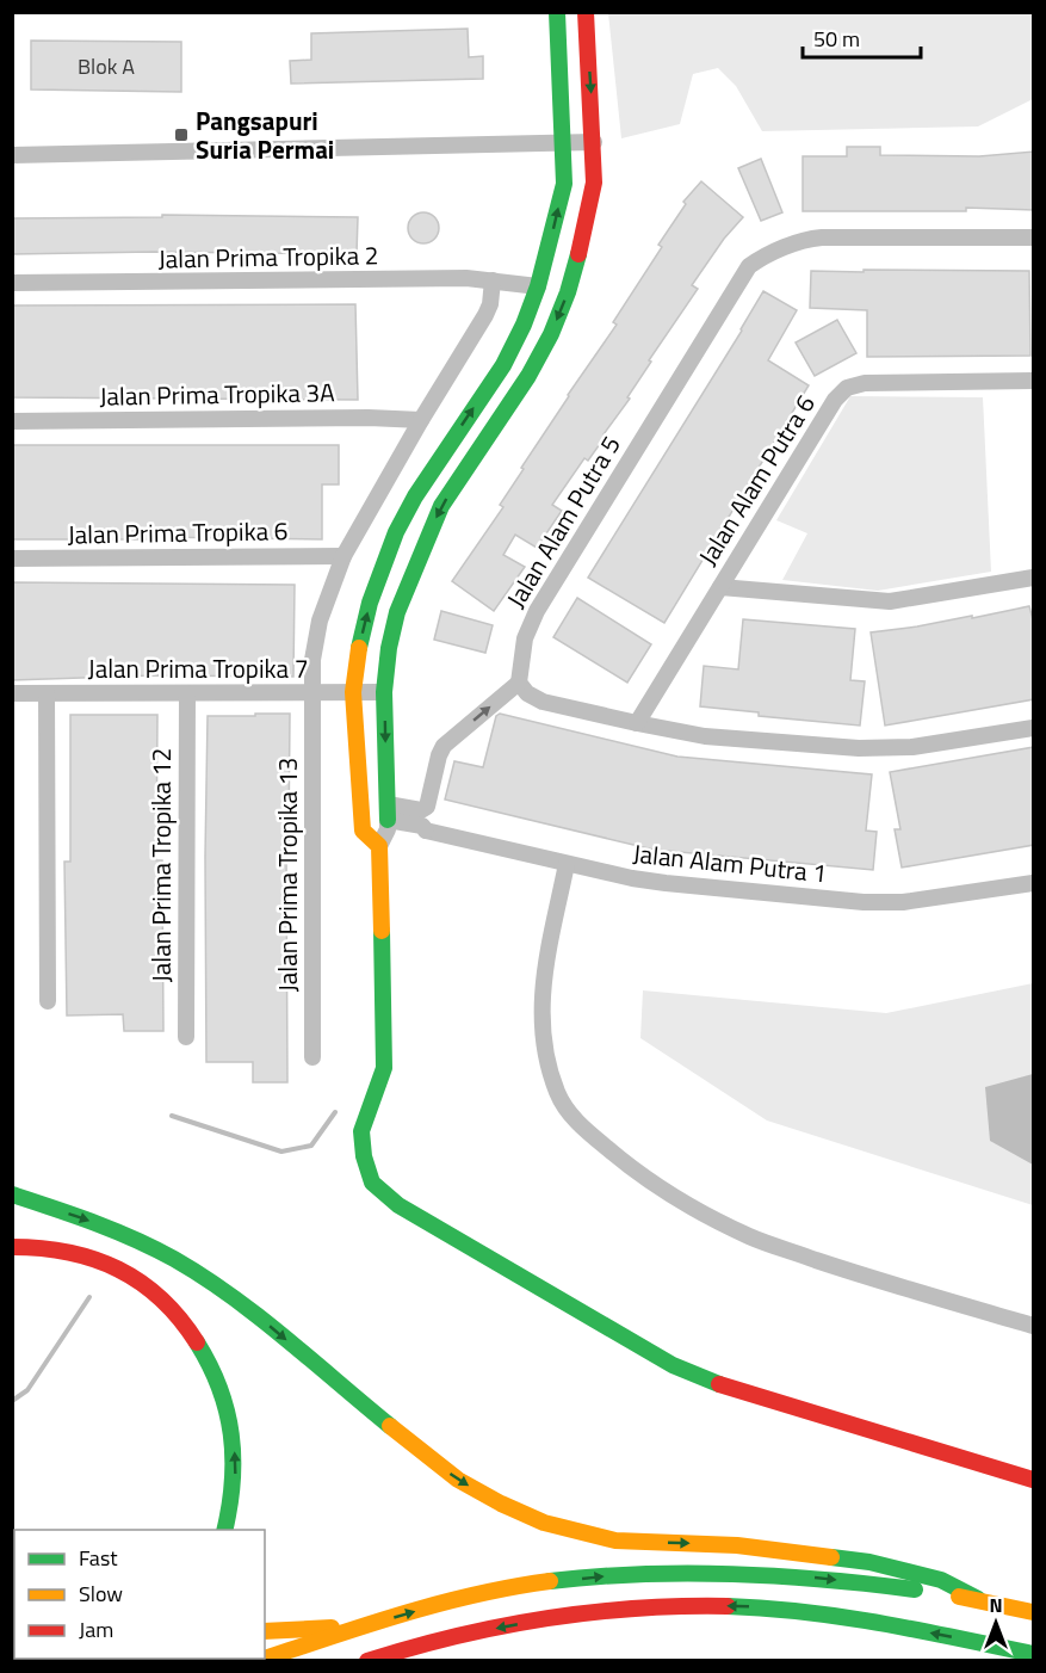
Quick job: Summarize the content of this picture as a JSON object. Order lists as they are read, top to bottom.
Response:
{
  "streets": {
    "street": [
      "Jalan Prima Tropika 2",
      "Jalan Prima Tropika 3A",
      "Jalan Alam Putra 6",
      "Jalan Alam Putra 5",
      "Jalan Prima Tropika 6",
      "Jalan Prima Tropika 7",
      "Jalan Alam Putra 1",
      "Jalan Prima Tropika 12",
      "Jalan Prima Tropika 13"
    ]
  },
  "crossings": [
    ["Jalan Prima Tropika 2", "Jalan Prima Tropika 13"],
    ["Jalan Prima Tropika 3A", "Jalan Prima Tropika 13"],
    ["Jalan Prima Tropika 6", "Jalan Prima Tropika 13"],
    ["Jalan Prima Tropika 7", "Jalan Prima Tropika 12"],
    ["Jalan Prima Tropika 7", "Jalan Prima Tropika 13"]
  ],
  "places": {
    "transit": ["Pangsapuri Suria Permai"]
  },
  "house_numbers": ["Blok A"],
  "legend": ["Fast", "Slow", "Jam"],
  "scale_bar": "50 m",
  "north": "top"
}
